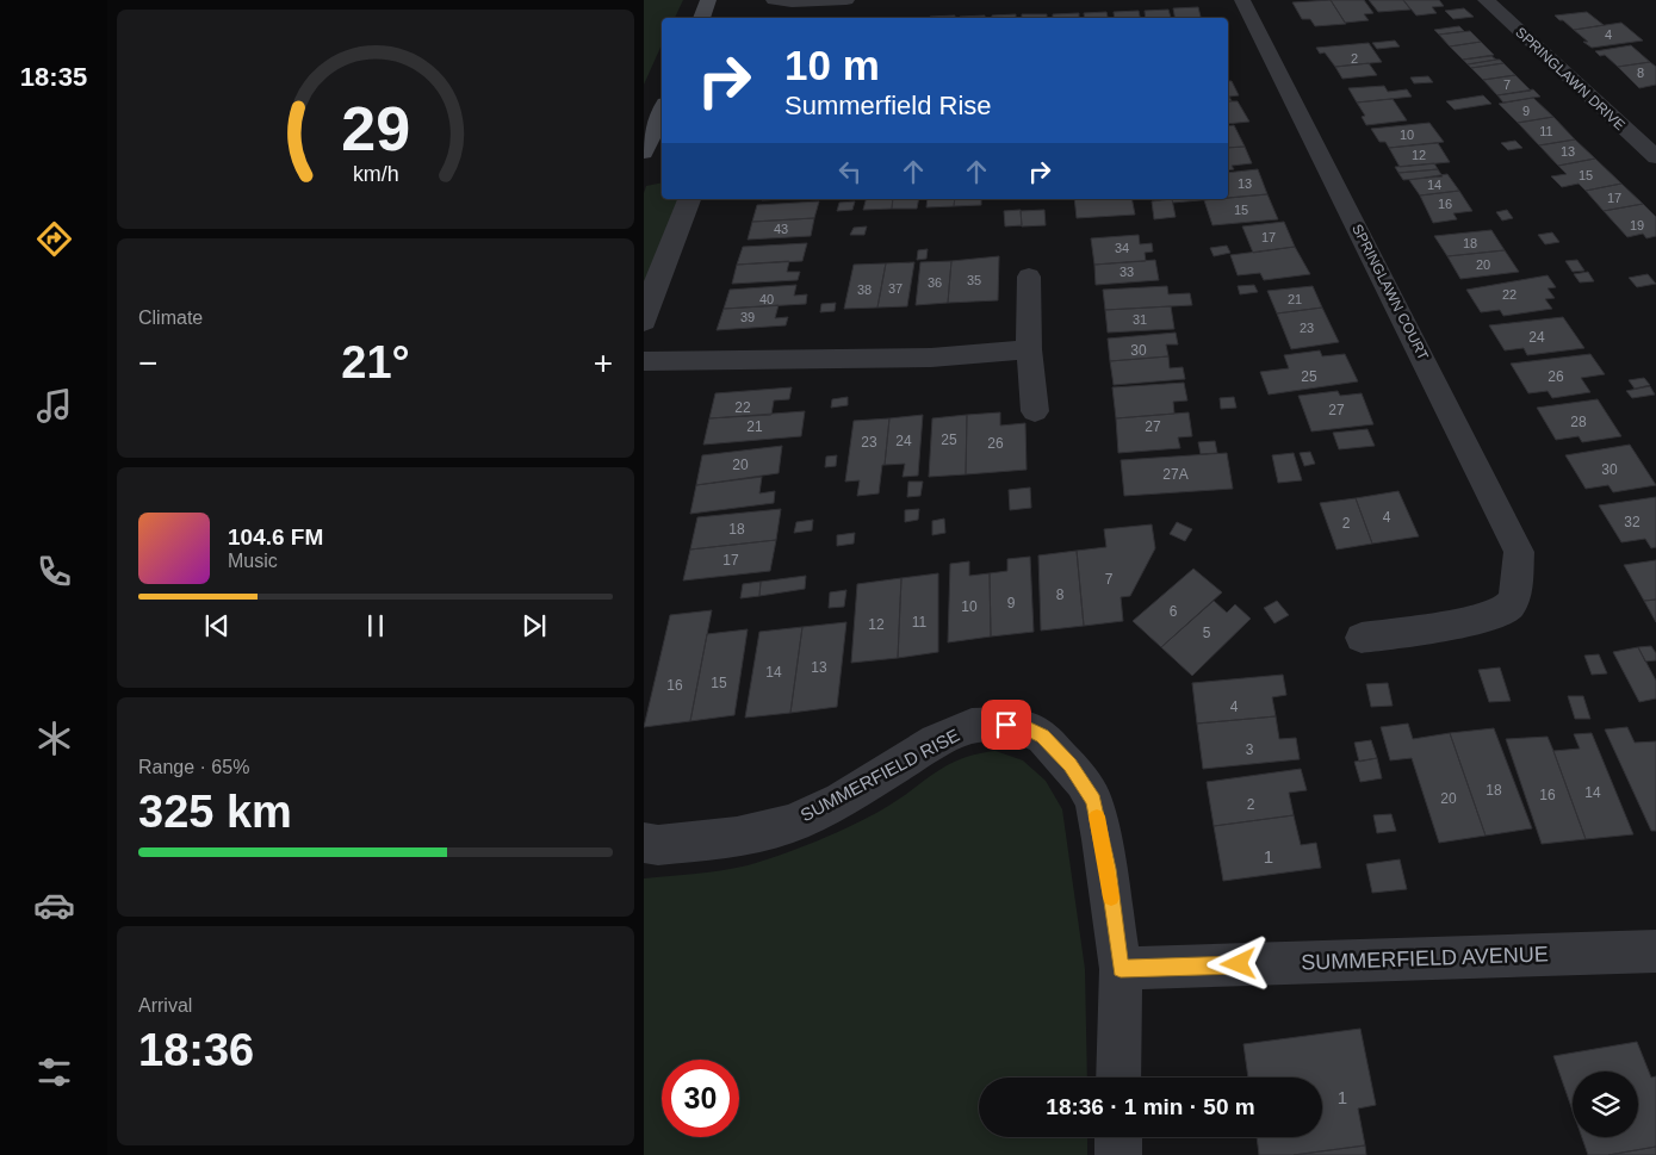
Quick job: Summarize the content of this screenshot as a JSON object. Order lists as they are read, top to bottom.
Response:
{
  "streets": {
    "street": [
      "SPRINGLAWN DRIVE",
      "SPRINGLAWN COURT",
      "SUMMERFIELD RISE",
      "SUMMERFIELD AVENUE"
    ]
  },
  "crossings": [
    ["SUMMERFIELD RISE", "SUMMERFIELD AVENUE"]
  ],
  "house_numbers": [
    "4",
    "2",
    "8",
    "7",
    "9",
    "11",
    "10",
    "13",
    "12",
    "15",
    "13",
    "14",
    "17",
    "16",
    "15",
    "19",
    "43",
    "17",
    "18",
    "34",
    "20",
    "33",
    "35",
    "36",
    "37",
    "38",
    "22",
    "40",
    "21",
    "39",
    "31",
    "23",
    "24",
    "30",
    "25",
    "26",
    "22",
    "27",
    "28",
    "21",
    "27",
    "25",
    "24",
    "23",
    "26",
    "20",
    "30",
    "27A",
    "4",
    "32",
    "2",
    "18",
    "17",
    "7",
    "8",
    "9",
    "10",
    "6",
    "11",
    "12",
    "5",
    "13",
    "14",
    "15",
    "16",
    "4",
    "3",
    "18",
    "14",
    "16",
    "20",
    "2",
    "1",
    "1"
  ],
  "page": {
    "tabs": "18:35",
    "turn": ["10 m", "Summerfield Rise"],
    "tile": [
      "Climate",
      ["Range · 65%", "325 km"],
      ["Arrival", "18:36"]
    ],
    "heat": ["−", "21°", "+"],
    "song": ["104.6 FM", "Music"],
    "limit": "30",
    "trip": "18:36 · 1 min · 50 m",
    "gauge": ["29", "km/h"]
  }
}
